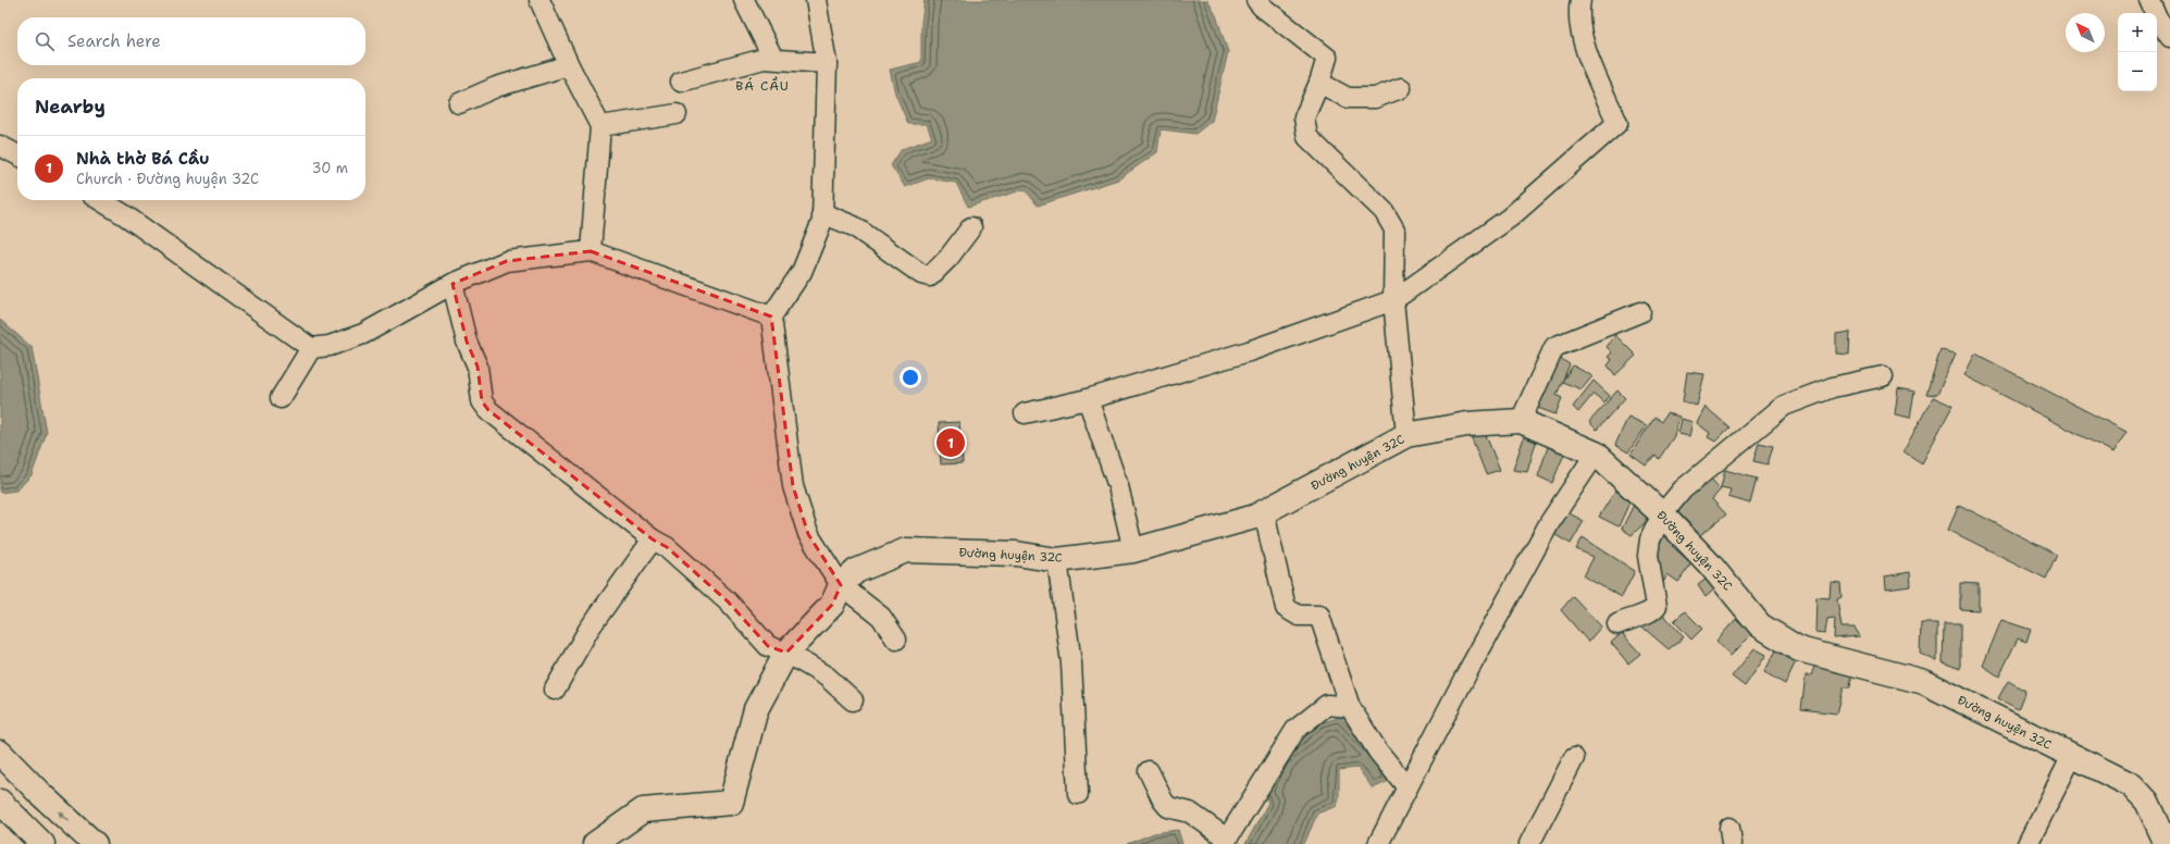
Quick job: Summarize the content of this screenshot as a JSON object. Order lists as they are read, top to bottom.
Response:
{
  "streets": {
    "street": ["Đường huyện 32C"]
  },
  "districts": ["BÁ CẦU"],
  "north": "top left",
  "page": {
    "map_buttons": ["+", "−"],
    "search": "Search here",
    "heading": "Nearby",
    "list": [
      {
        "mark": "1",
        "name": "Nhà thờ Bá Cầu",
        "note": "Church · Đường huyện 32C",
        "value": "30 m"
      }
    ],
    "pins": "1"
  }
}
